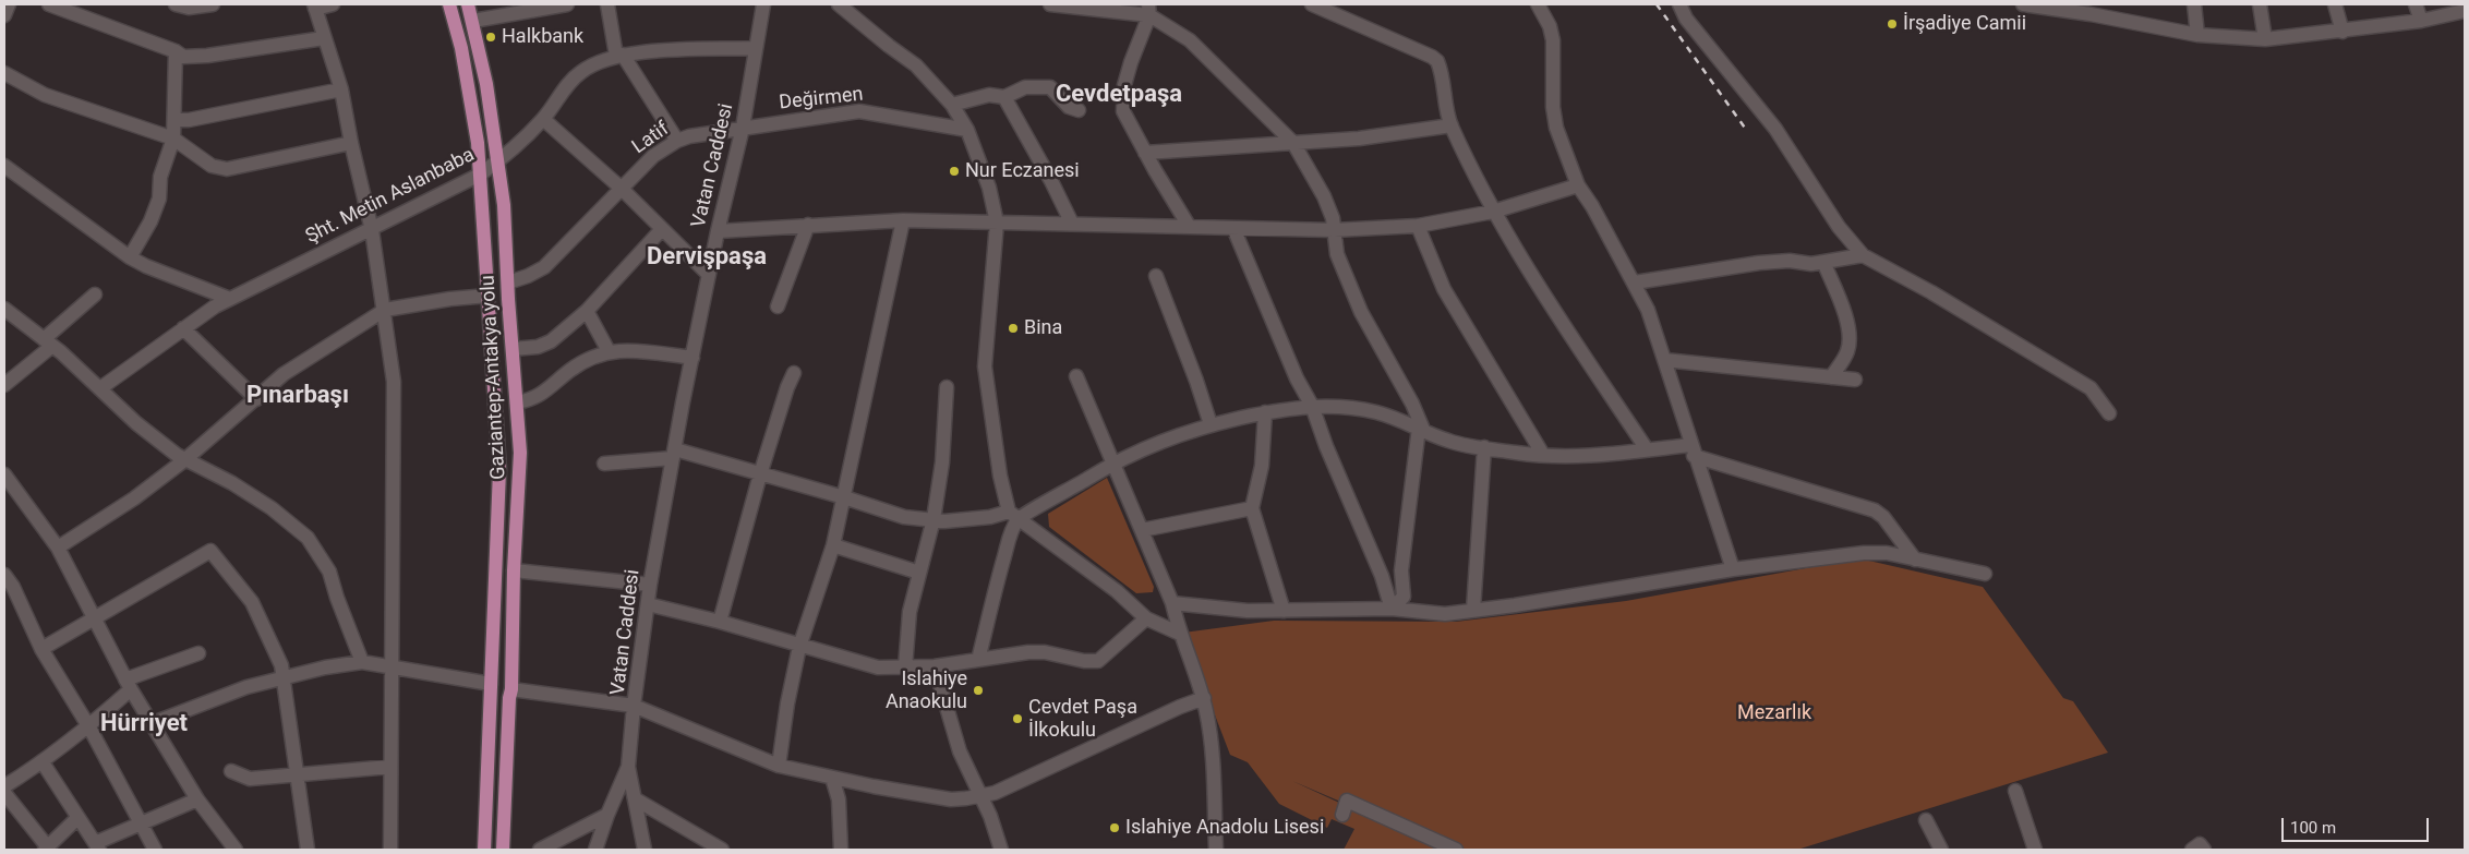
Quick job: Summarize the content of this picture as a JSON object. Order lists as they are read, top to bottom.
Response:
{
  "streets": {
    "main road": ["Gaziantep-Antakya yolu"],
    "street": [
      "Değirmen",
      "Latif",
      "Vatan Caddesi",
      "Şht. Metin Aslanbaba"
    ]
  },
  "crossings": [
    ["Değirmen", "Latif"],
    ["Değirmen", "Vatan Caddesi"],
    ["Latif", "Vatan Caddesi"],
    ["Latif", "Gaziantep-Antakya yolu"],
    ["Vatan Caddesi", "Şht. Metin Aslanbaba"],
    ["Şht. Metin Aslanbaba", "Gaziantep-Antakya yolu"]
  ],
  "districts": [
    "Cevdetpaşa",
    "Dervişpaşa",
    "Pınarbaşı",
    "Hürriyet"
  ],
  "parks": ["Mezarlık"],
  "places": [
    "İrşadiye Camii",
    "Halkbank",
    "Nur Eczanesi",
    "Bina",
    "Islahiye Anaokulu",
    "Cevdet Paşa İlkokulu",
    "Islahiye Anadolu Lisesi"
  ],
  "scale_bar": "100 m"
}
